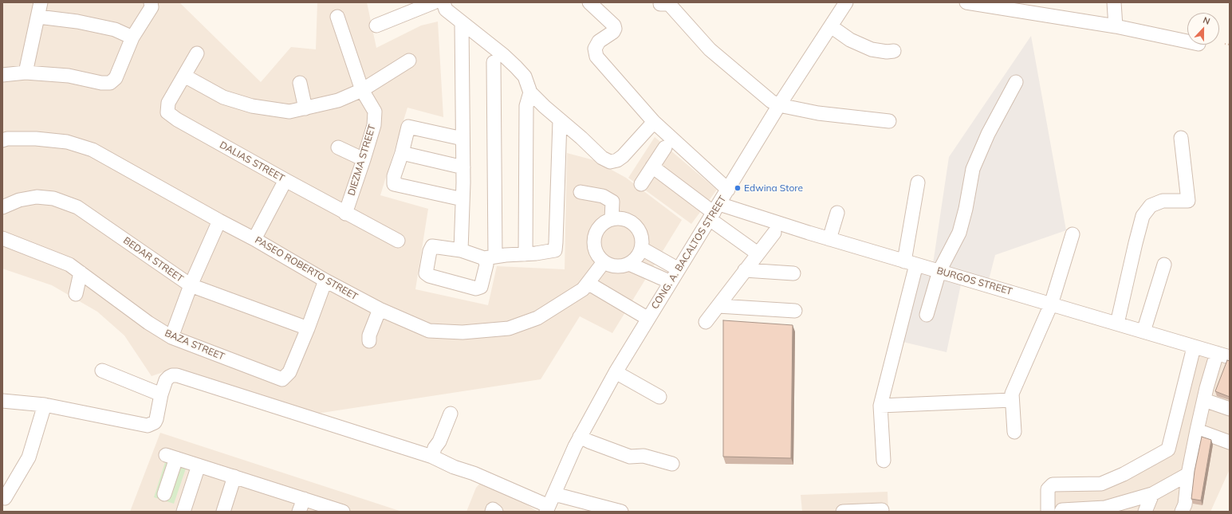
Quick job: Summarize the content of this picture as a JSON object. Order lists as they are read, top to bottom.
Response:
{
  "streets": {
    "street": [
      "DIEZMA STREET",
      "DALIAS STREET",
      "CONG. A. BACALTOS STREET",
      "BEDAR STREET",
      "PASEO ROBERTO STREET",
      "BURGOS STREET",
      "BAZA STREET"
    ]
  },
  "crossings": [
    ["DIEZMA STREET", "DALIAS STREET"],
    ["CONG. A. BACALTOS STREET", "BURGOS STREET"],
    ["BEDAR STREET", "BAZA STREET"],
    ["PASEO ROBERTO STREET", "BAZA STREET"]
  ],
  "places": ["Edwina Store"],
  "north": "top"
}
